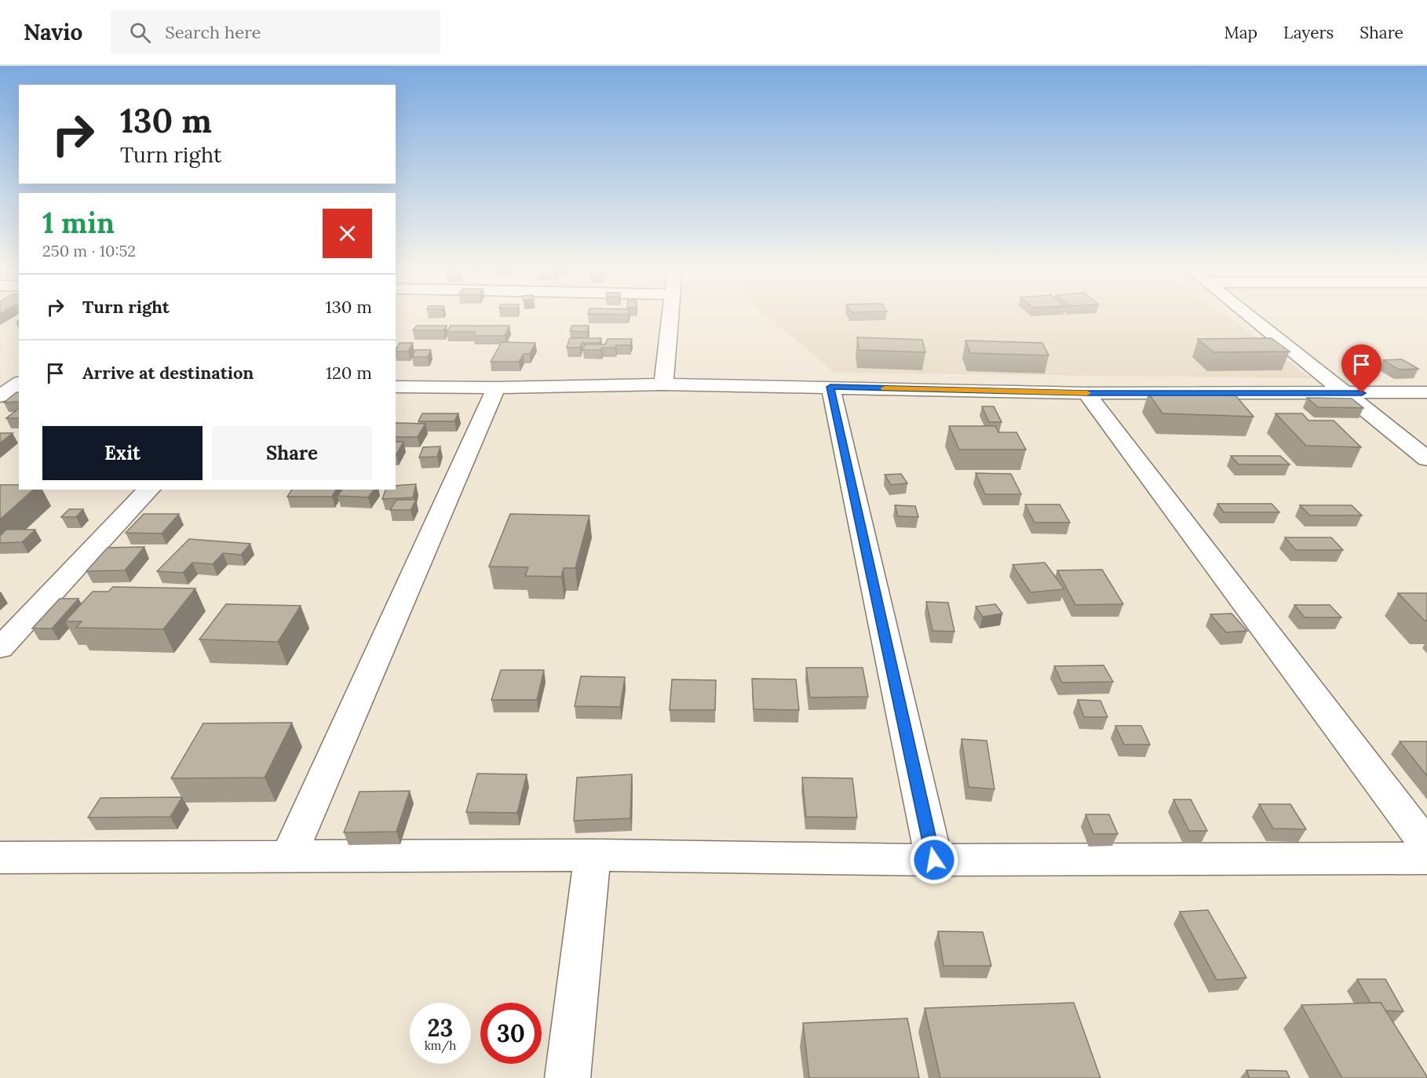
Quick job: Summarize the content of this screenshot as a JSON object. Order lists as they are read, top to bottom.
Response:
{
  "page": {
    "header": "Navio",
    "search": "Search here",
    "nav": ["Map", "Layers", "Share"],
    "turn": ["130 m", "Turn right"],
    "heading": ["1 min", "250 m · 10:52"],
    "list": [
      {
        "name": "Turn right",
        "value": "130 m"
      },
      {
        "name": "Arrive at destination",
        "value": "120 m"
      }
    ],
    "buttons": ["Exit", "Share"],
    "speed": "23 km/h",
    "limit": "30"
  }
}
